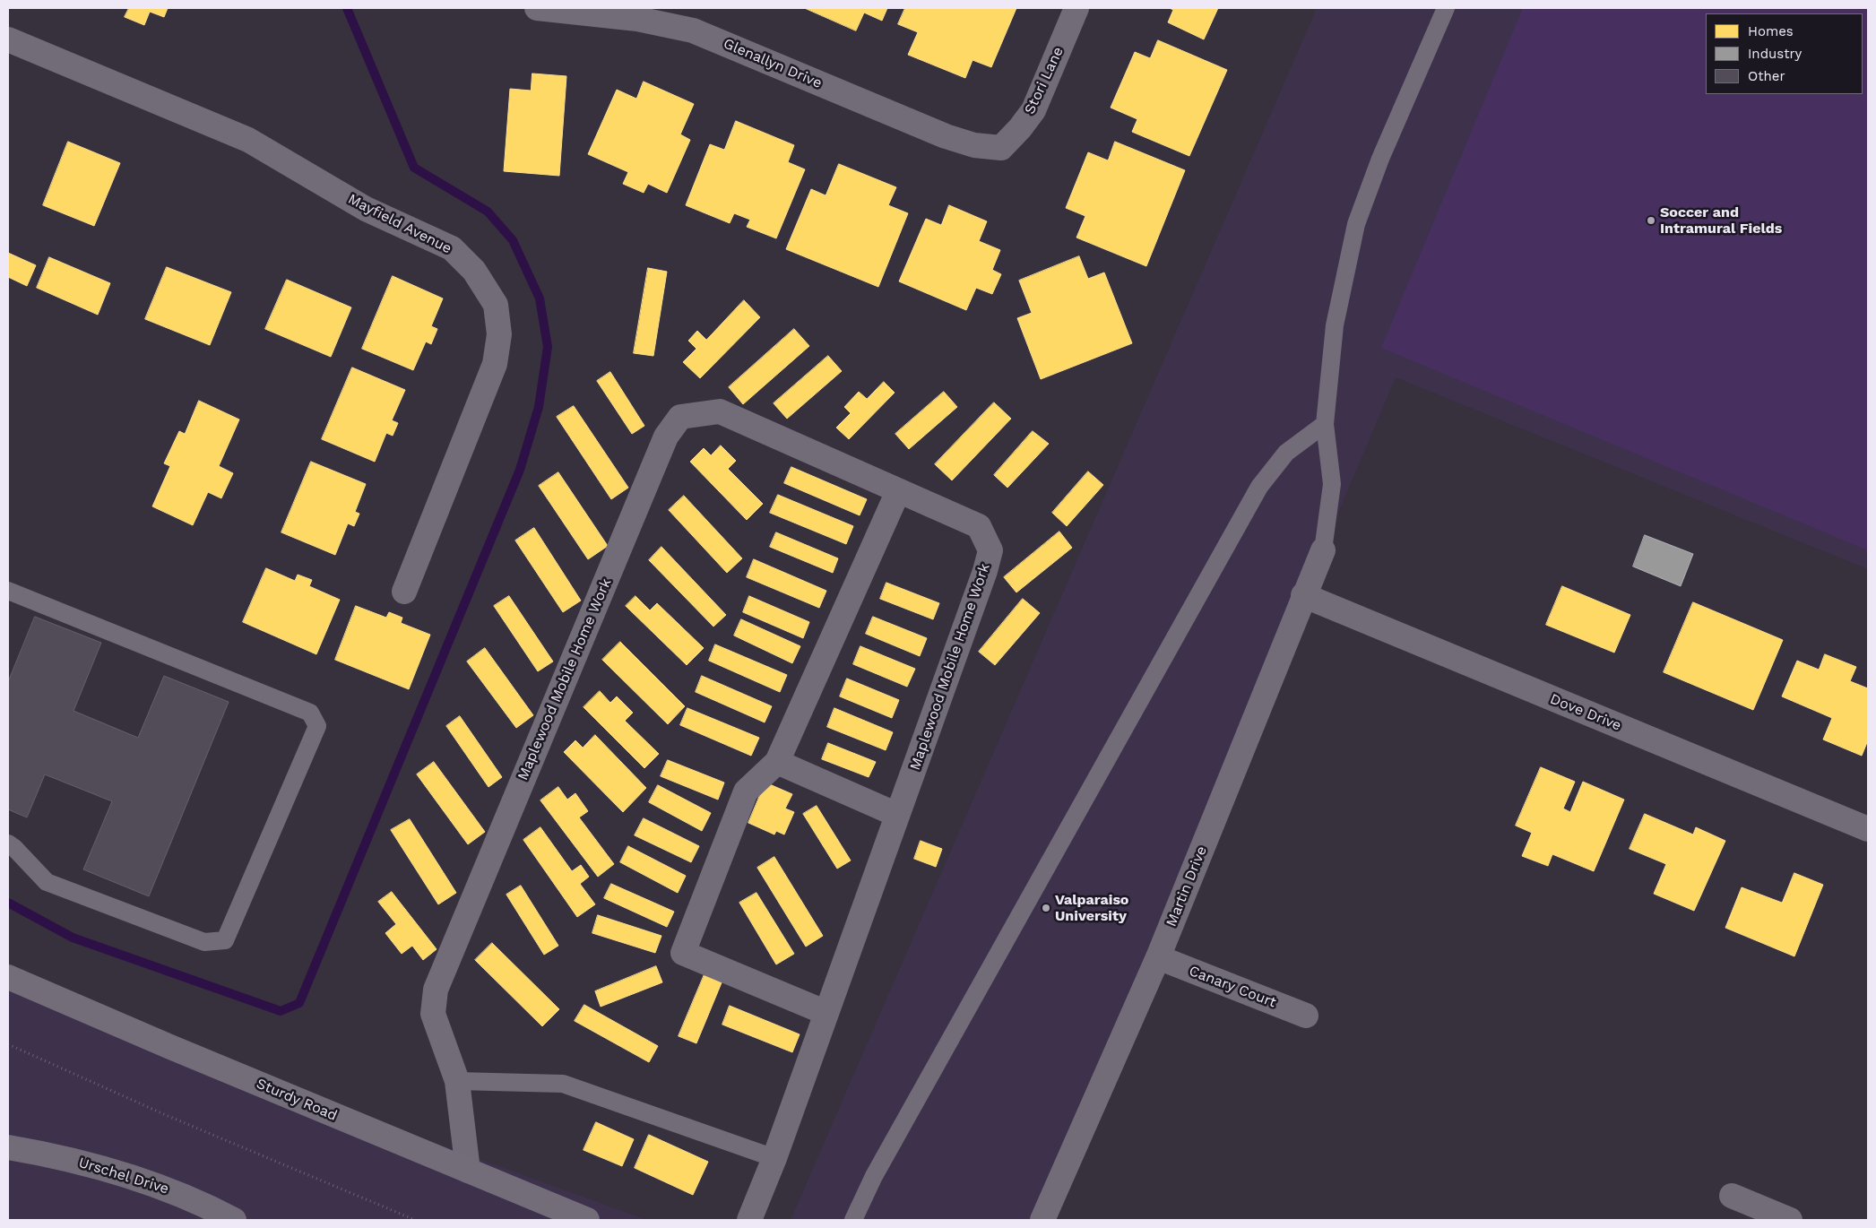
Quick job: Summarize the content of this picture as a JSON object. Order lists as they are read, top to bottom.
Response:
{
  "streets": {
    "main road": ["Sturdy Road"],
    "street": [
      "Glenallyn Drive",
      "Stori Lane",
      "Mayfield Avenue",
      "Maplewood Mobile Home Work",
      "Dove Drive",
      "Martin Drive",
      "Canary Court",
      "Urschel Drive"
    ]
  },
  "crossings": [
    ["Glenallyn Drive", "Stori Lane"],
    ["Maplewood Mobile Home Work", "Sturdy Road"],
    ["Dove Drive", "Martin Drive"],
    ["Martin Drive", "Canary Court"]
  ],
  "places": ["Soccer and Intramural Fields", "Valparaiso University"],
  "legend": ["Homes", "Industry", "Other"]
}
